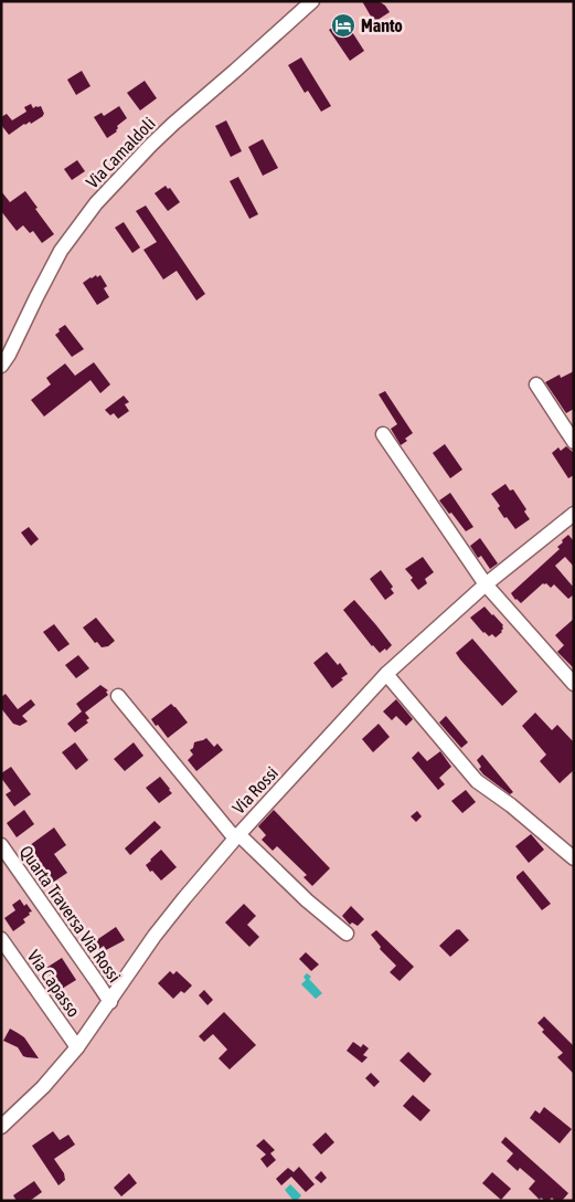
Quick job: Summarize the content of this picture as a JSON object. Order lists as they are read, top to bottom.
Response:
{
  "streets": {
    "street": [
      "Via Camaldoli",
      "Via Rossi",
      "Quarta Traversa Via Rossi",
      "Via Capasso"
    ]
  },
  "crossings": [
    ["Via Rossi", "Quarta Traversa Via Rossi"],
    ["Via Rossi", "Via Capasso"]
  ],
  "places": {
    "hotel": ["Manto"]
  }
}
